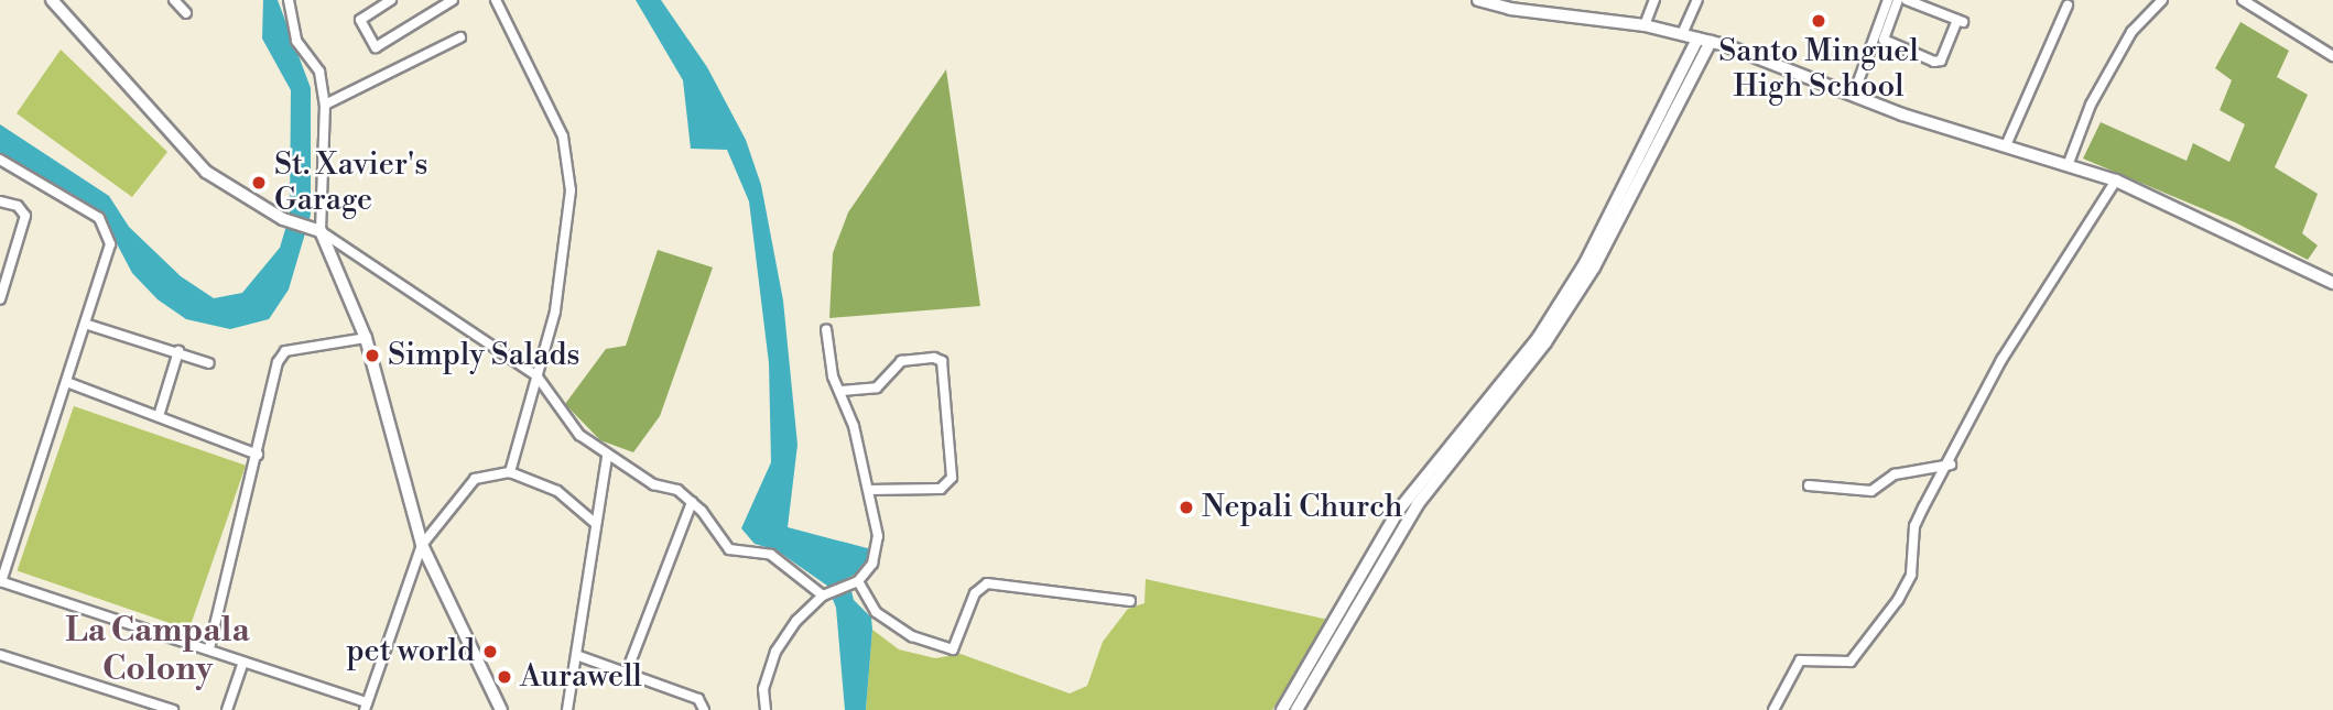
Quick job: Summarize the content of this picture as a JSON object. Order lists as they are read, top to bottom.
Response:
{
  "districts": ["La Campala Colony"],
  "places": [
    "Santo Minguel High School",
    "St. Xavier's Garage",
    "Simply Salads",
    "Nepali Church",
    "pet world",
    "Aurawell"
  ]
}
